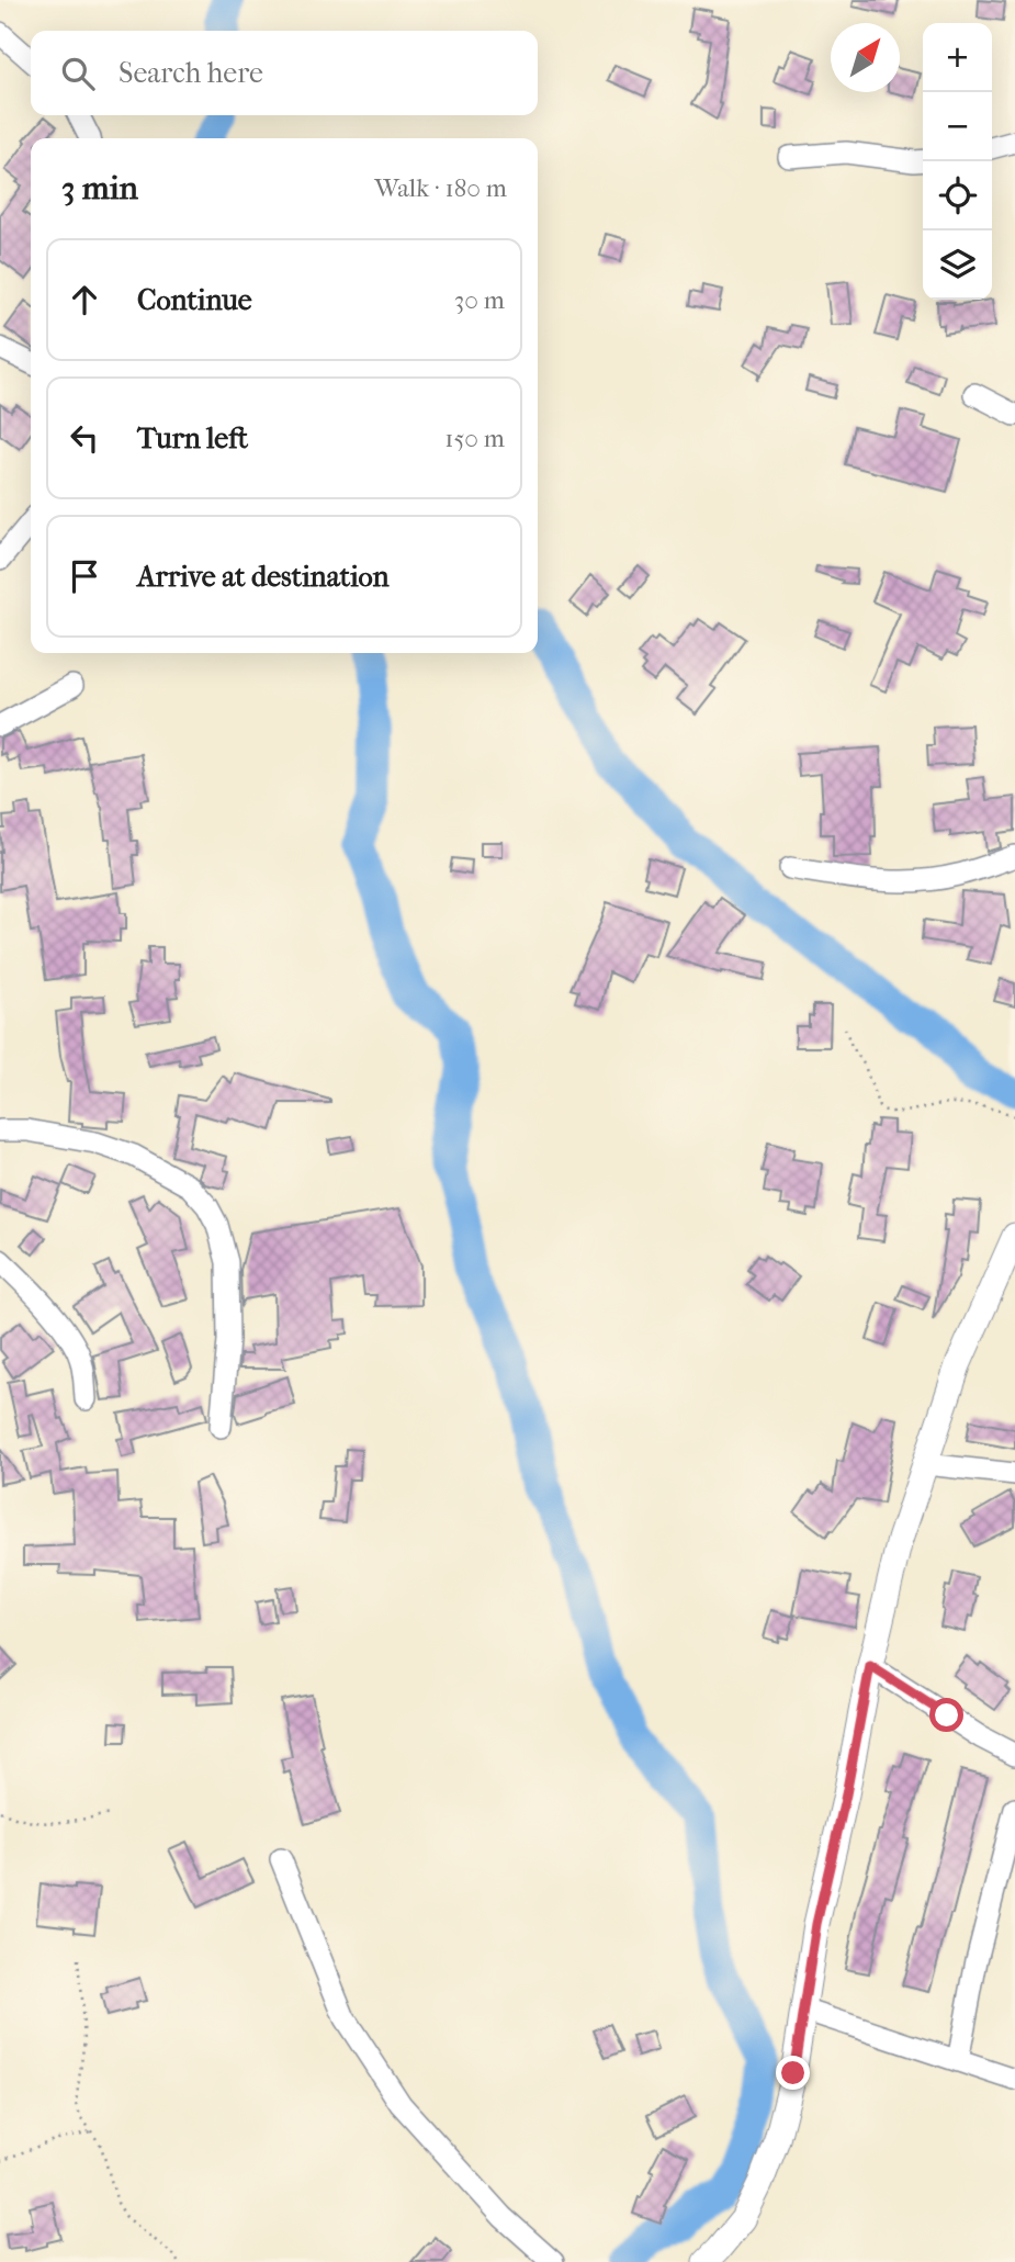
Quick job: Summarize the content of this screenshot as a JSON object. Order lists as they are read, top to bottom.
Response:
{
  "north": "top right",
  "page": {
    "map_buttons": ["+", "−"],
    "search": "Search here",
    "heading": ["3 min", "Walk · 180 m"],
    "list": [
      ["Continue", "30 m"],
      ["Turn left", "150 m"],
      "Arrive at destination"
    ]
  }
}
